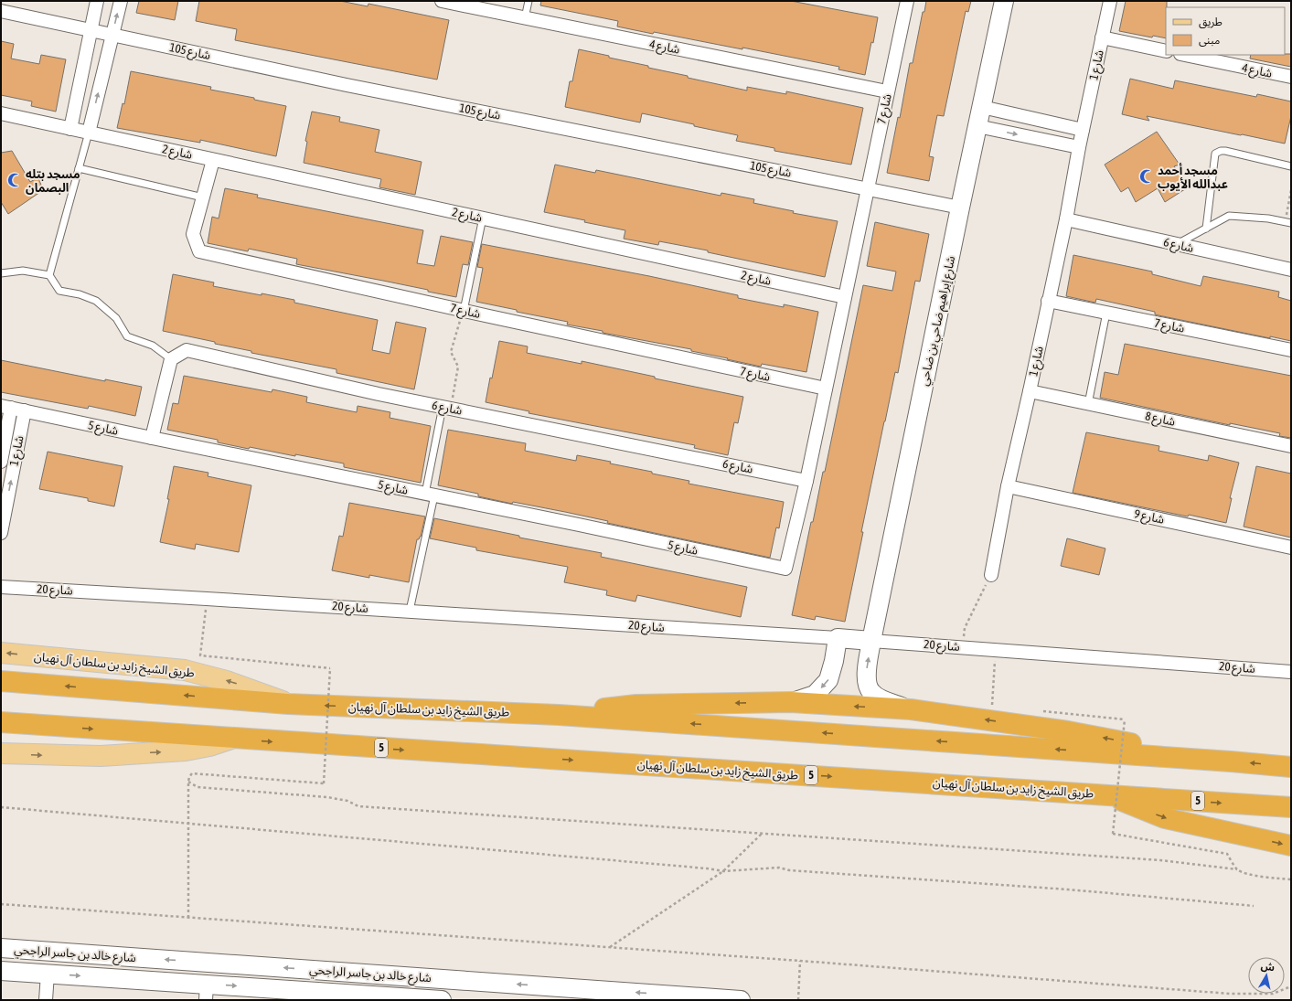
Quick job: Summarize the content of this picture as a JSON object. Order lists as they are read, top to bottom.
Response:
{
  "streets": {
    "highway": ["طريق الشيخ زايد بن سلطان آل نهيان", "5"],
    "street": [
      "شارع 4",
      "شارع 105",
      "شارع 1",
      "شارع 7",
      "شارع 2",
      "شارع 6",
      "شارع إبراهيم ضاحي بن ضاحي",
      "شارع 8",
      "شارع 5",
      "شارع 9",
      "شارع 20",
      "شارع خالد بن جاسر الراجحي"
    ]
  },
  "crossings": [
    ["شارع 4", "شارع 7"],
    ["شارع 105", "شارع 7"],
    ["شارع 105", "شارع إبراهيم ضاحي بن ضاحي"],
    ["شارع 1", "شارع 7"],
    ["شارع 1", "شارع 6"],
    ["شارع 1", "شارع 8"],
    ["شارع 1", "شارع 5"],
    ["شارع 1", "شارع 9"],
    ["شارع 7", "شارع 2"],
    ["شارع 7", "شارع 6"],
    ["شارع 7", "شارع 5"],
    ["شارع إبراهيم ضاحي بن ضاحي", "شارع 20"]
  ],
  "places": {
    "mosque": ["مسجد أحمد عبدالله الأيوب", "مسجد بتله البصمان"]
  },
  "legend": ["طريق", "مبنى"],
  "north": "top"
}
